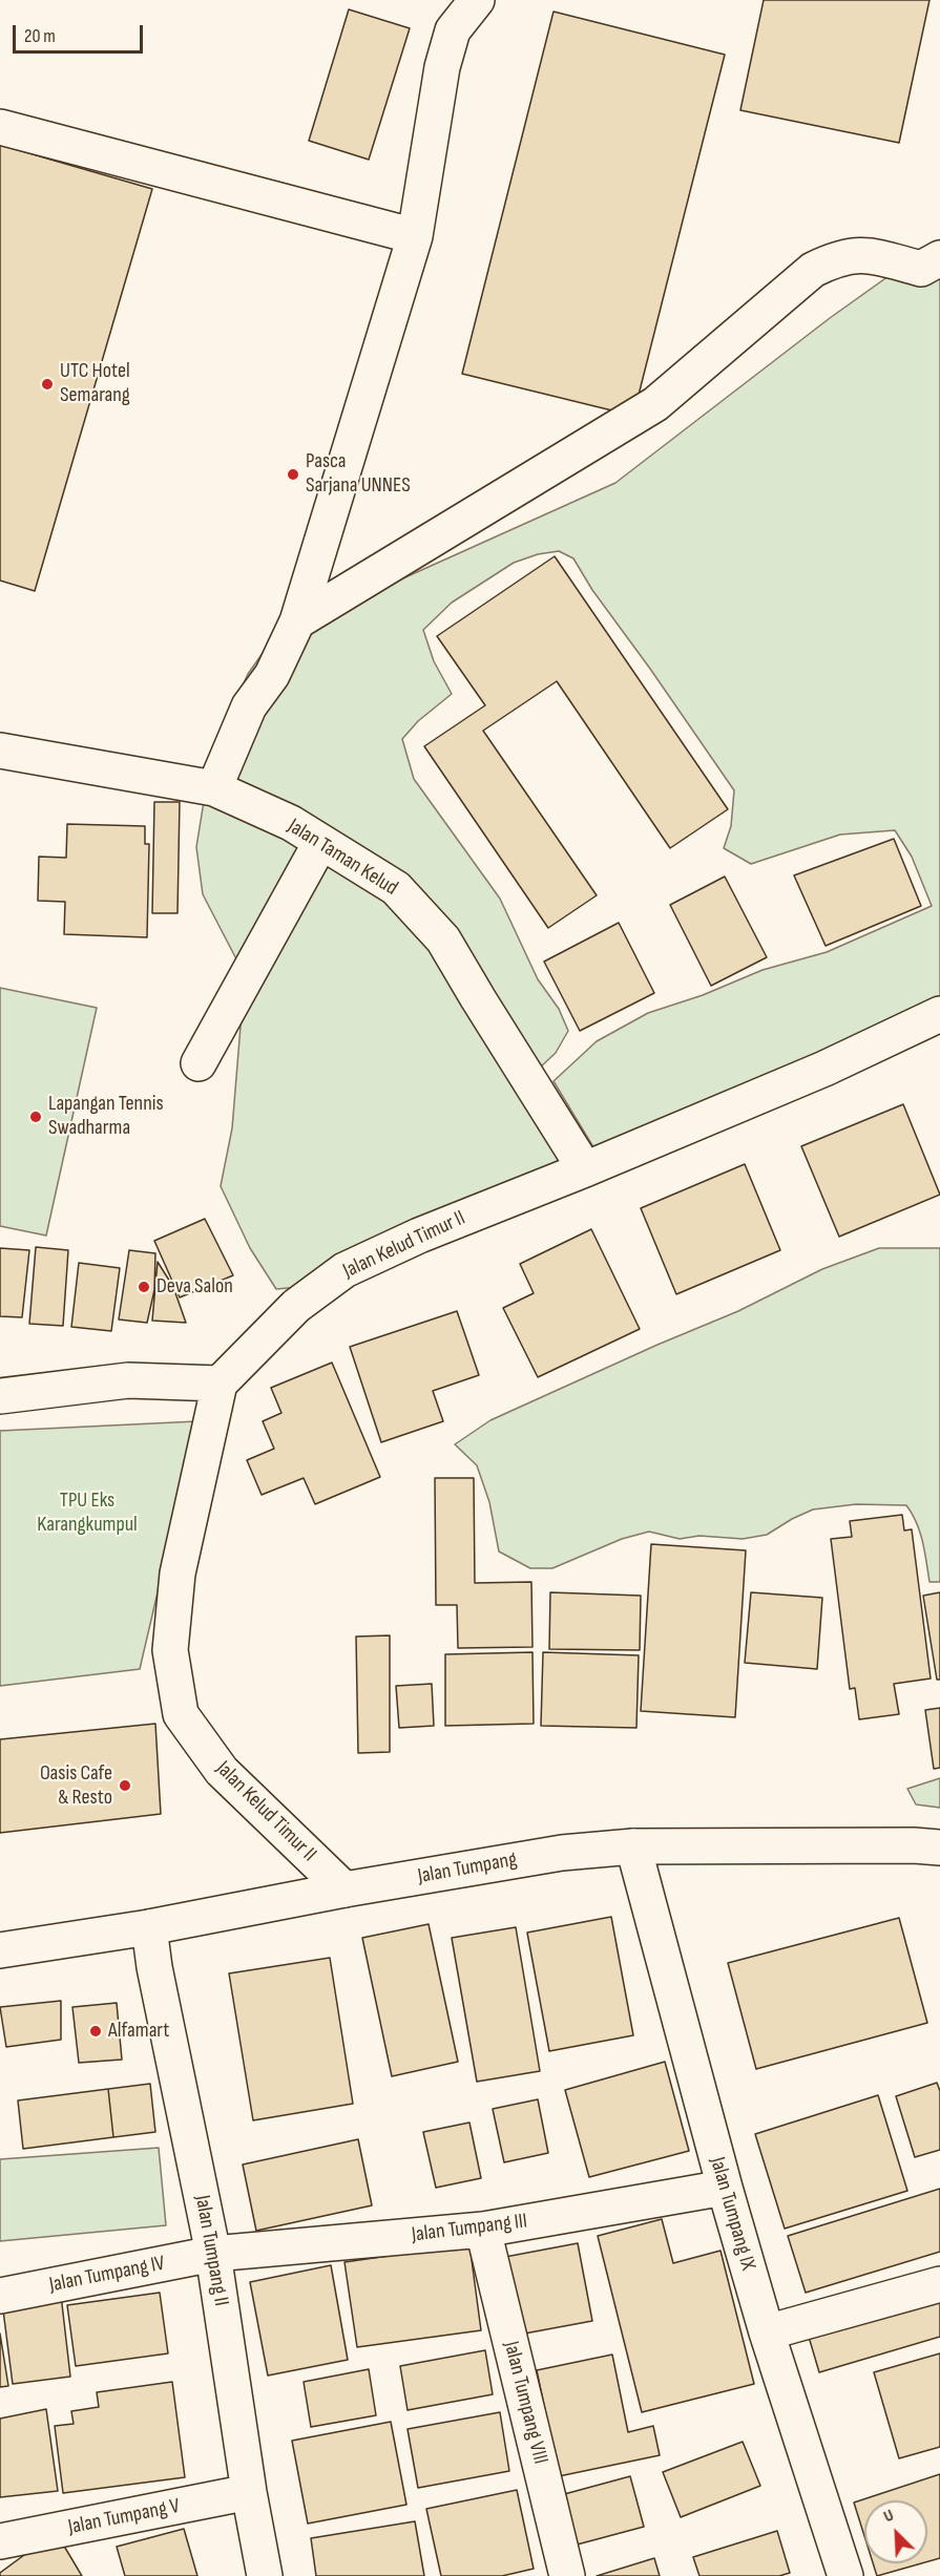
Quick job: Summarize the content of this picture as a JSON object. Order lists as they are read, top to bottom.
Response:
{
  "streets": {
    "street": [
      "Jalan Taman Kelud",
      "Jalan Kelud Timur II",
      "Jalan Tumpang",
      "Jalan Tumpang IX",
      "Jalan Tumpang III",
      "Jalan Tumpang II",
      "Jalan Tumpang IV",
      "Jalan Tumpang VIII",
      "Jalan Tumpang V"
    ]
  },
  "crossings": [
    ["Jalan Taman Kelud", "Jalan Kelud Timur II"],
    ["Jalan Kelud Timur II", "Jalan Tumpang"],
    ["Jalan Tumpang", "Jalan Tumpang IX"],
    ["Jalan Tumpang", "Jalan Tumpang II"],
    ["Jalan Tumpang IX", "Jalan Tumpang III"],
    ["Jalan Tumpang III", "Jalan Tumpang II"],
    ["Jalan Tumpang III", "Jalan Tumpang IV"],
    ["Jalan Tumpang III", "Jalan Tumpang VIII"],
    ["Jalan Tumpang II", "Jalan Tumpang IV"],
    ["Jalan Tumpang II", "Jalan Tumpang V"]
  ],
  "parks": ["TPU Eks Karangkumpul"],
  "places": [
    "UTC Hotel Semarang",
    "Pasca Sarjana UNNES",
    "Lapangan Tennis Swadharma",
    "Deva Salon",
    "Oasis Cafe & Resto",
    "Alfamart"
  ],
  "scale_bar": "20 m",
  "north": "top left"
}
